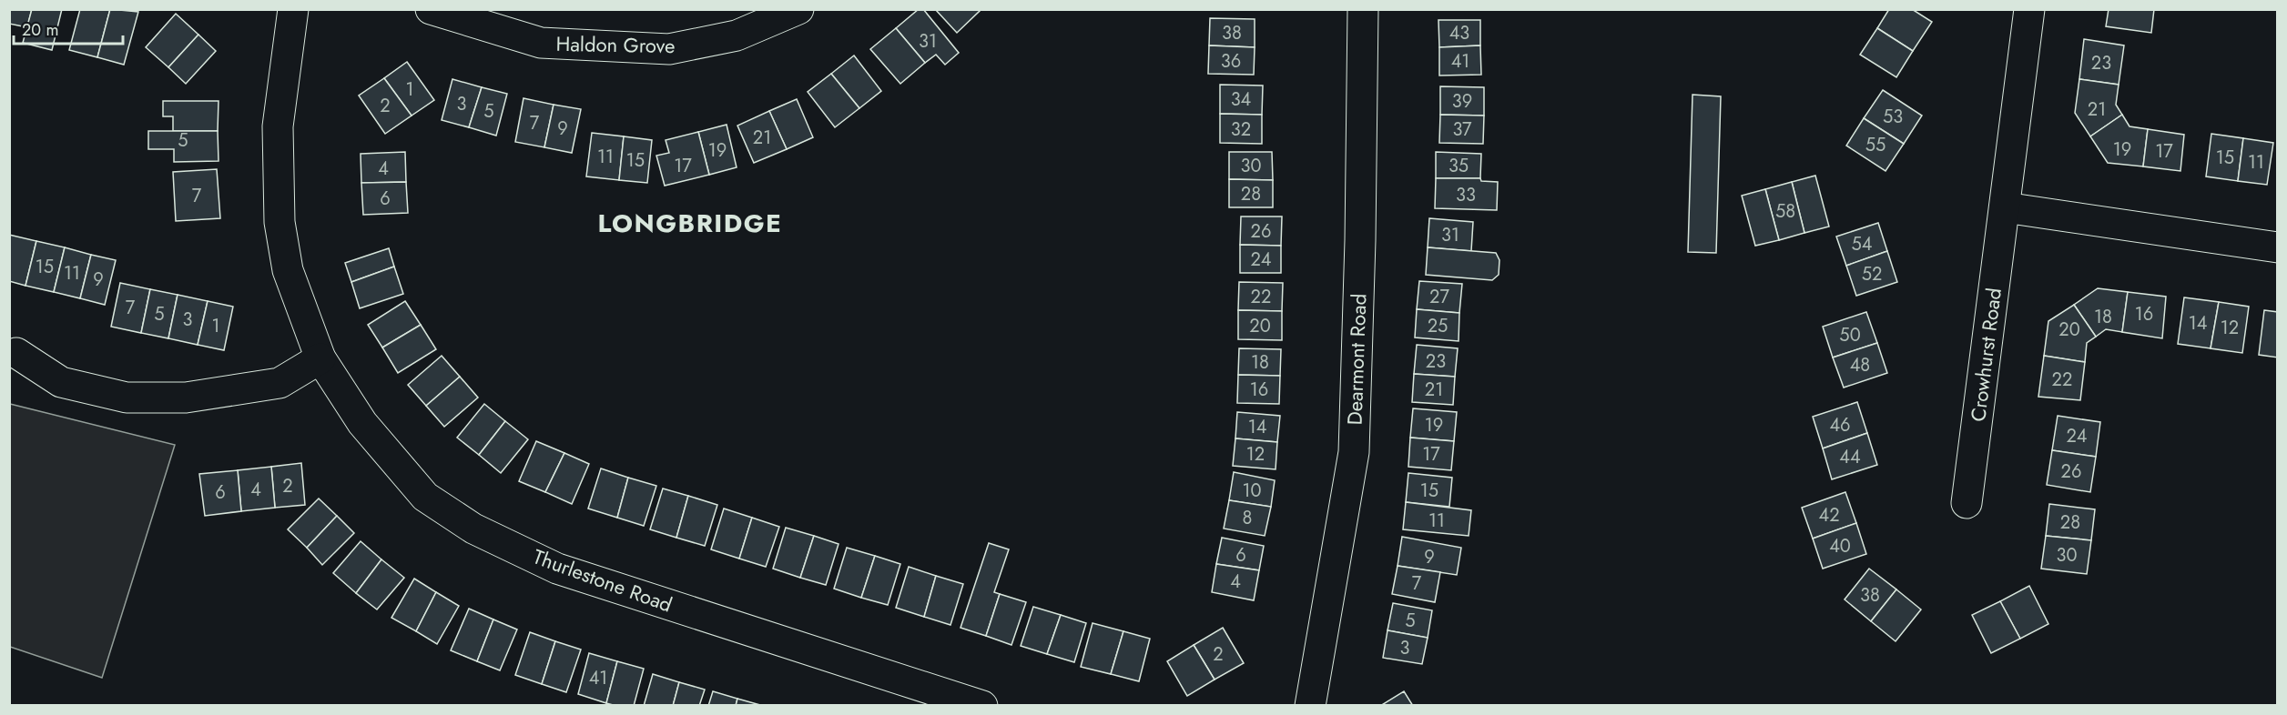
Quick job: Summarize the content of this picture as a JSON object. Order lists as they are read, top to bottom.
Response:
{
  "streets": {
    "street": [
      "Haldon Grove",
      "Crowhurst Road",
      "Dearmont Road",
      "Thurlestone Road"
    ]
  },
  "districts": ["LONGBRIDGE"],
  "house_numbers": [
    "38",
    "43",
    "31",
    "36",
    "41",
    "23",
    "1",
    "34",
    "39",
    "3",
    "2",
    "21",
    "5",
    "53",
    "7",
    "9",
    "32",
    "37",
    "21",
    "5",
    "55",
    "19",
    "19",
    "17",
    "11",
    "15",
    "15",
    "11",
    "17",
    "30",
    "35",
    "4",
    "28",
    "33",
    "7",
    "6",
    "58",
    "26",
    "31",
    "54",
    "24",
    "15",
    "11",
    "52",
    "9",
    "22",
    "27",
    "7",
    "5",
    "16",
    "18",
    "3",
    "14",
    "1",
    "20",
    "25",
    "12",
    "20",
    "50",
    "23",
    "18",
    "48",
    "22",
    "16",
    "21",
    "19",
    "46",
    "14",
    "24",
    "12",
    "17",
    "44",
    "26",
    "2",
    "4",
    "10",
    "15",
    "6",
    "42",
    "8",
    "11",
    "28",
    "40",
    "6",
    "30",
    "9",
    "4",
    "7",
    "38",
    "5",
    "3",
    "2",
    "41"
  ],
  "scale_bar": "20 m"
}
